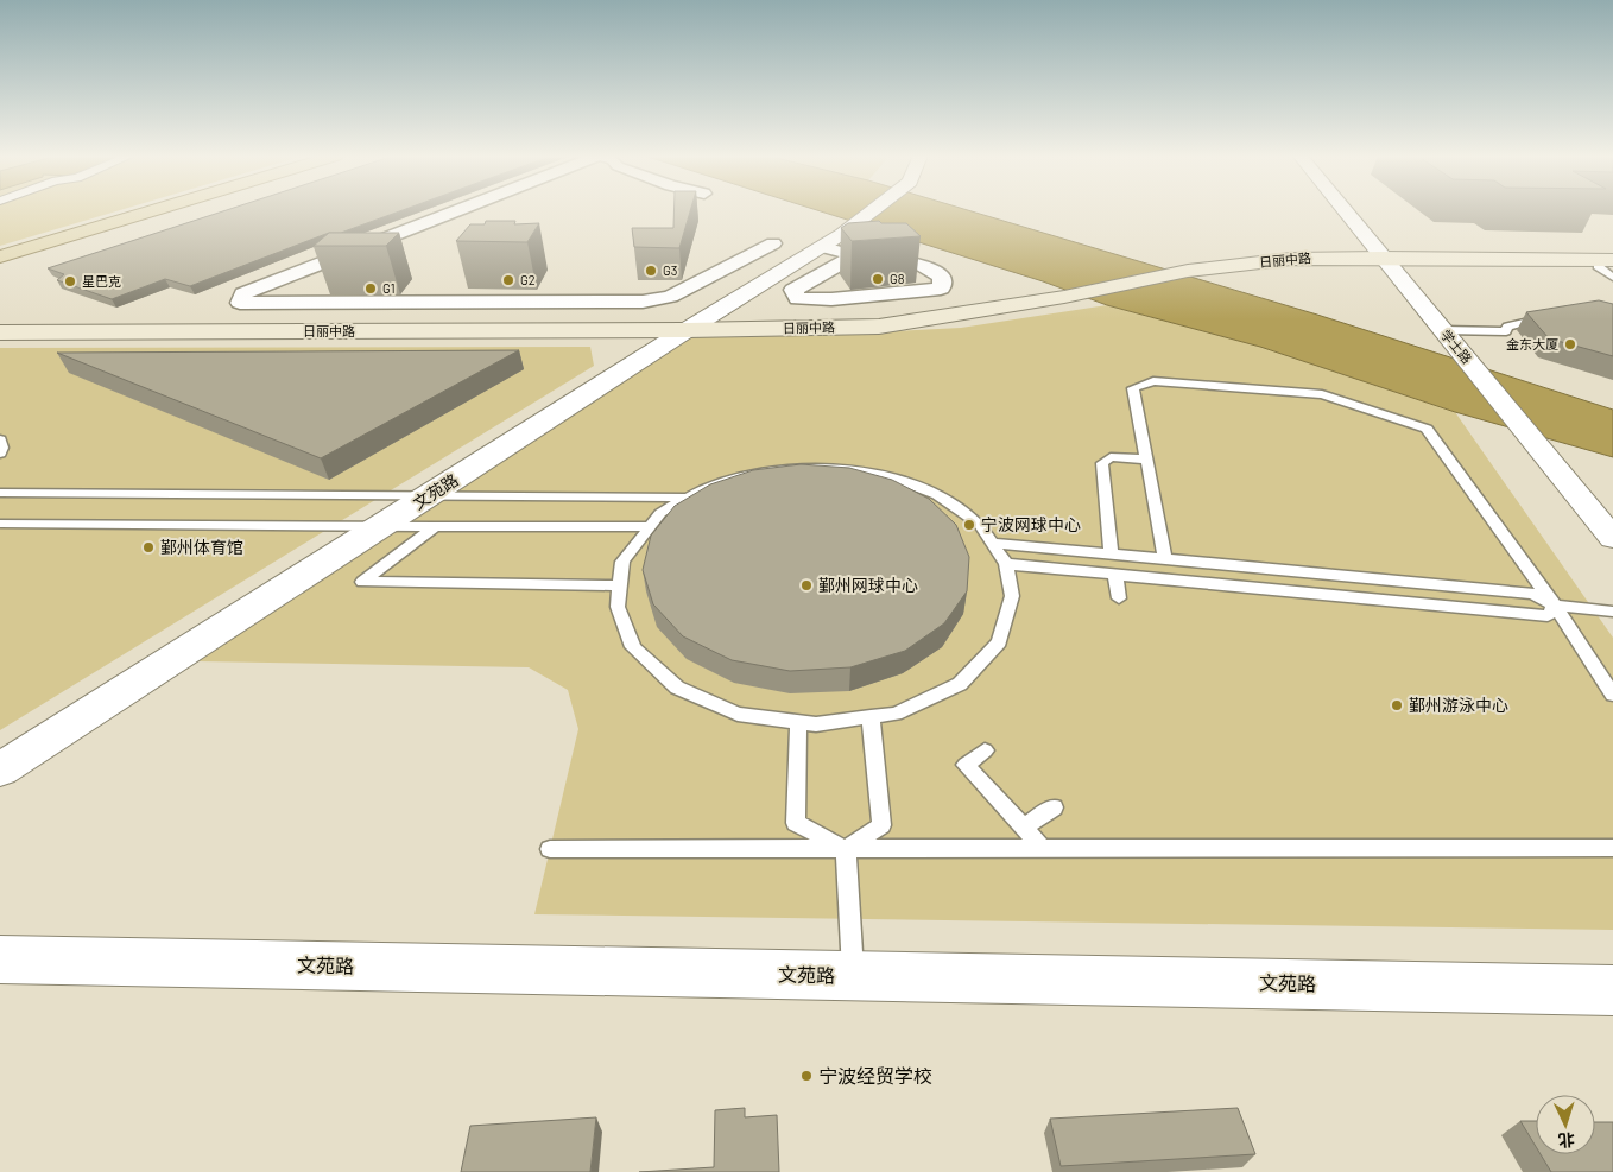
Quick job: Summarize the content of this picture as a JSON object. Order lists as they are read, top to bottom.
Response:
{
  "streets": {
    "main road": ["日丽中路"],
    "street": ["学士路", "文苑路"]
  },
  "crossings": [
    ["日丽中路", "学士路"],
    ["日丽中路", "文苑路"]
  ],
  "places": [
    "G3",
    "G8",
    "G2",
    "星巴克",
    "G1",
    "金东大厦",
    "宁波网球中心",
    "鄞州体育馆",
    "鄞州网球中心",
    "鄞州游泳中心",
    "宁波经贸学校"
  ],
  "north": "bottom"
}
